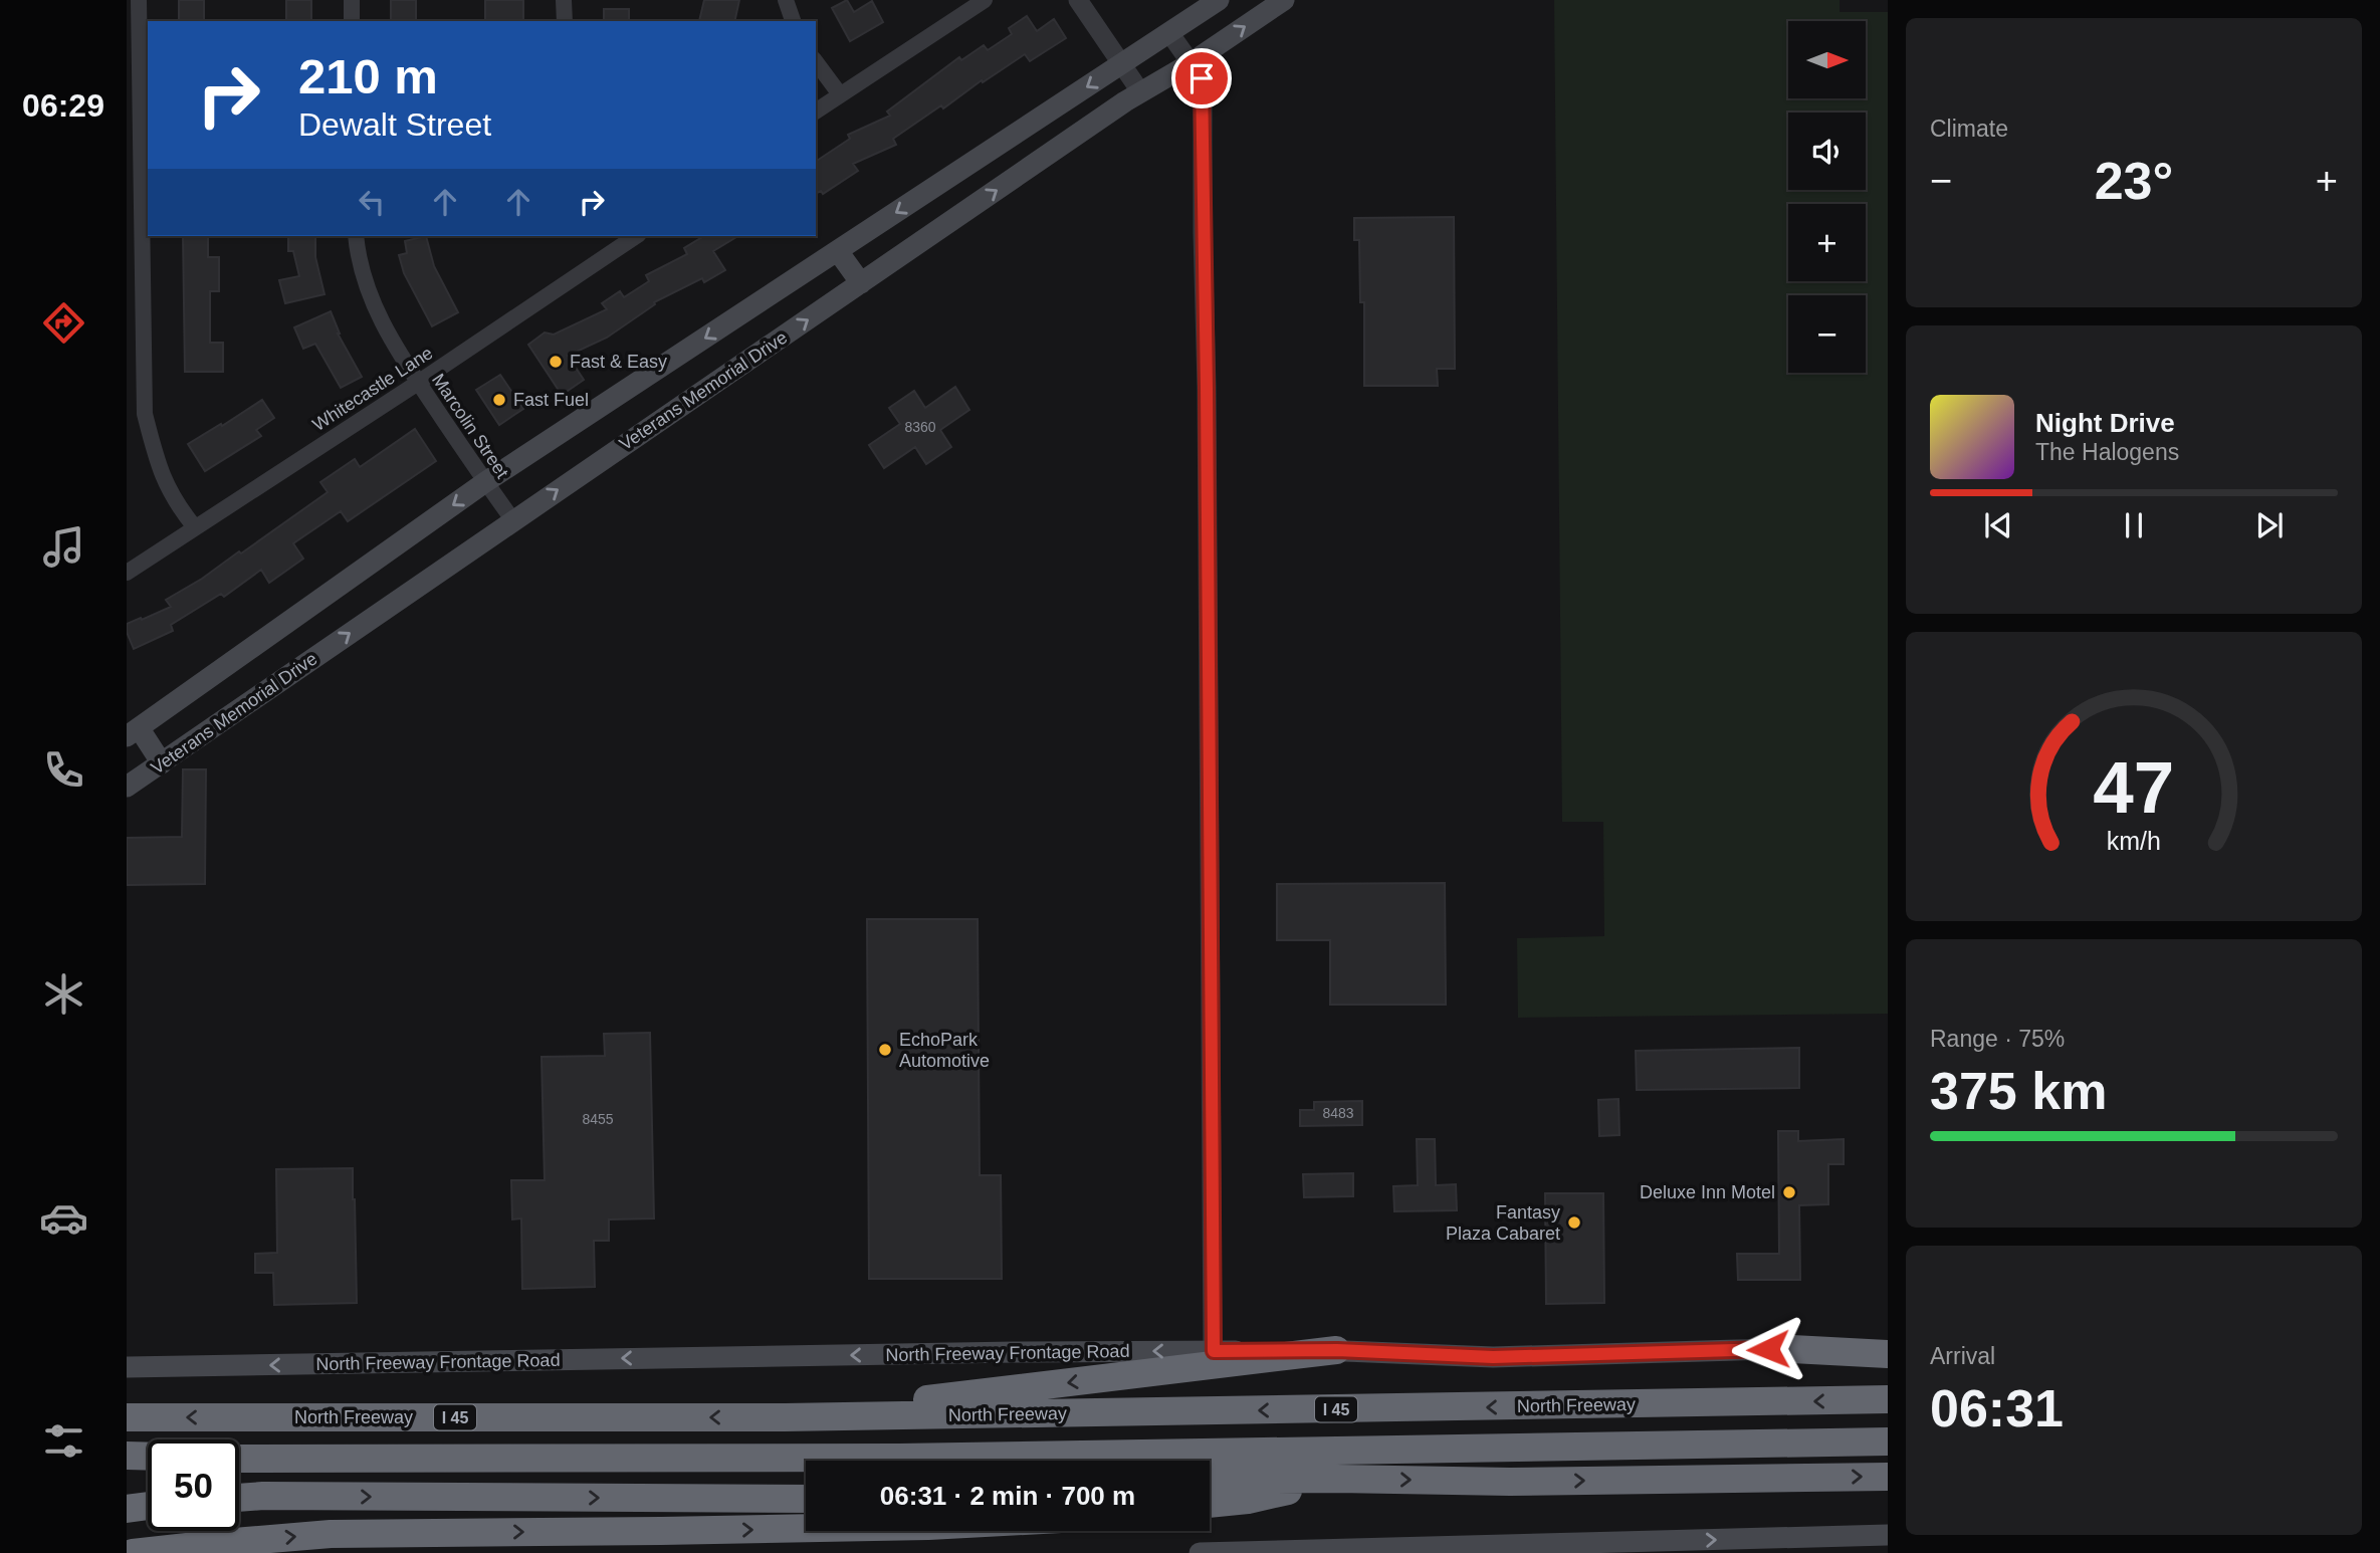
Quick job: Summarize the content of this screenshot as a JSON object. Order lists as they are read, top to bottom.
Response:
{
  "streets": {
    "highway": ["North Freeway", "I 45"],
    "main road": ["Veterans Memorial Drive", "North Freeway Frontage Road"],
    "street": ["Whitecastle Lane", "Marcolin Street"]
  },
  "crossings": [
    ["Whitecastle Lane", "Marcolin Street"],
    ["Veterans Memorial Drive", "Marcolin Street"]
  ],
  "one_way": ["North Freeway Frontage Road"],
  "places": [
    "Fast & Easy",
    "Fast Fuel",
    "EchoPark Automotive",
    "Deluxe Inn Motel",
    "Fantasy Plaza Cabaret"
  ],
  "house_numbers": ["8360", "8483", "8455"],
  "north": "right",
  "page": {
    "tabs": "06:29",
    "tile": [
      "Climate",
      ["Range · 75%", "375 km"],
      ["Arrival", "06:31"]
    ],
    "map_buttons": ["+", "−"],
    "turn": ["210 m", "Dewalt Street"],
    "heat": ["−", "23°", "+"],
    "song": ["Night Drive", "The Halogens"],
    "limit": "50",
    "trip": "06:31 · 2 min · 700 m",
    "gauge": ["47", "km/h"]
  }
}
